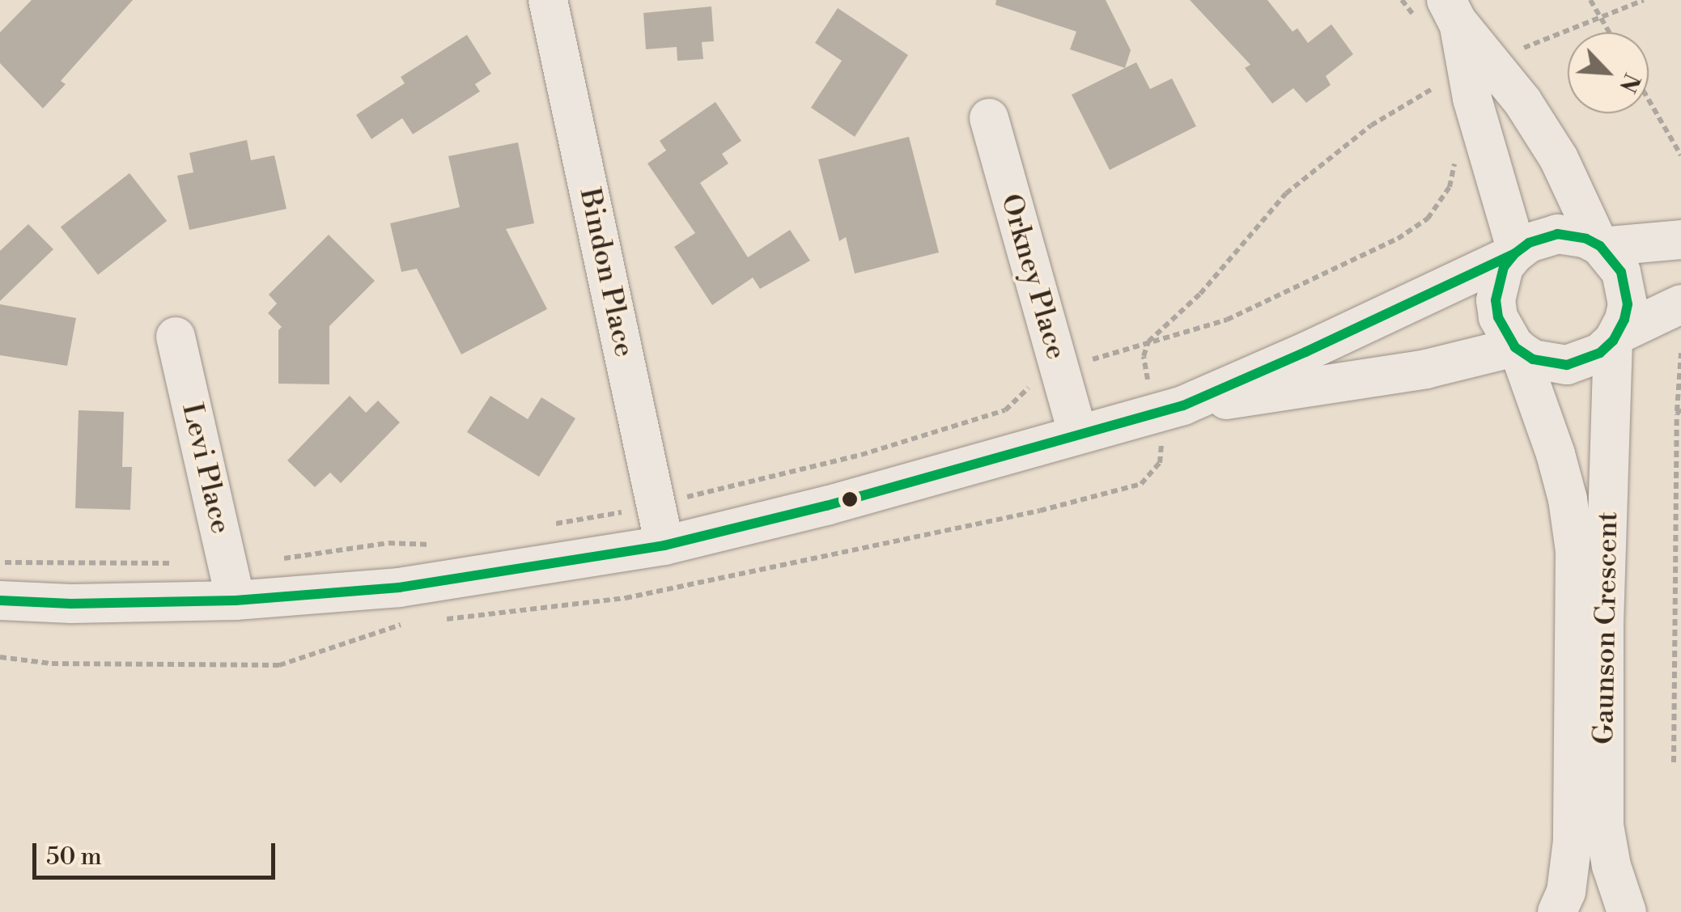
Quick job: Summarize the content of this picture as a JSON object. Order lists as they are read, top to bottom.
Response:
{
  "streets": {
    "street": [
      "Bindon Place",
      "Orkney Place",
      "Levi Place",
      "Gaunson Crescent"
    ]
  },
  "scale_bar": "50 m",
  "north": "bottom right"
}
